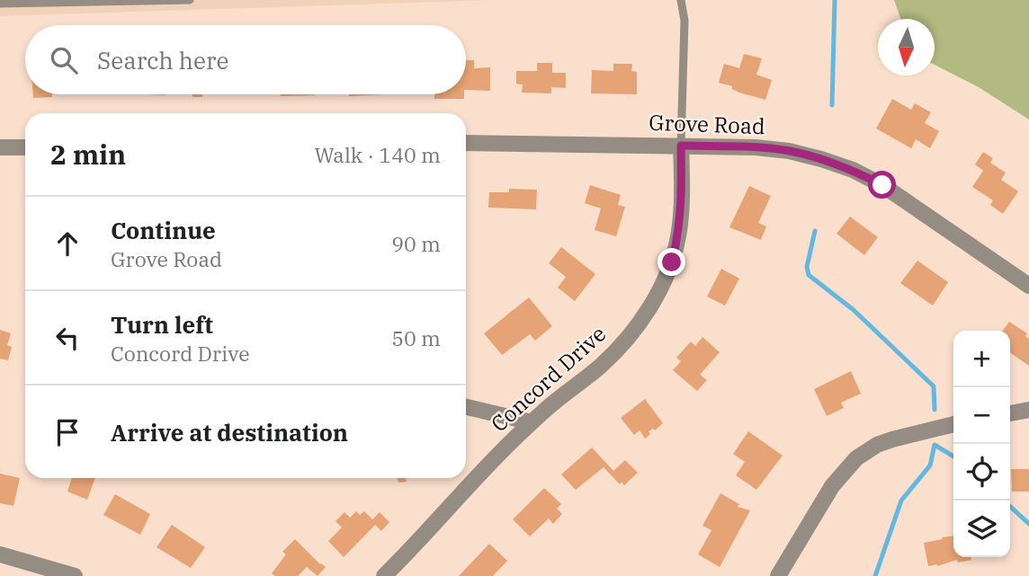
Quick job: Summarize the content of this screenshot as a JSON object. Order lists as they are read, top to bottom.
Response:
{
  "streets": {
    "street": ["Grove Road", "Concord Drive"]
  },
  "crossings": [
    ["Grove Road", "Concord Drive"]
  ],
  "north": "bottom",
  "page": {
    "search": "Search here",
    "heading": ["2 min", "Walk · 140 m"],
    "list": [
      ["Continue", "Grove Road", "90 m"],
      ["Turn left", "Concord Drive", "50 m"],
      "Arrive at destination"
    ],
    "map_buttons": ["+", "−"]
  }
}
